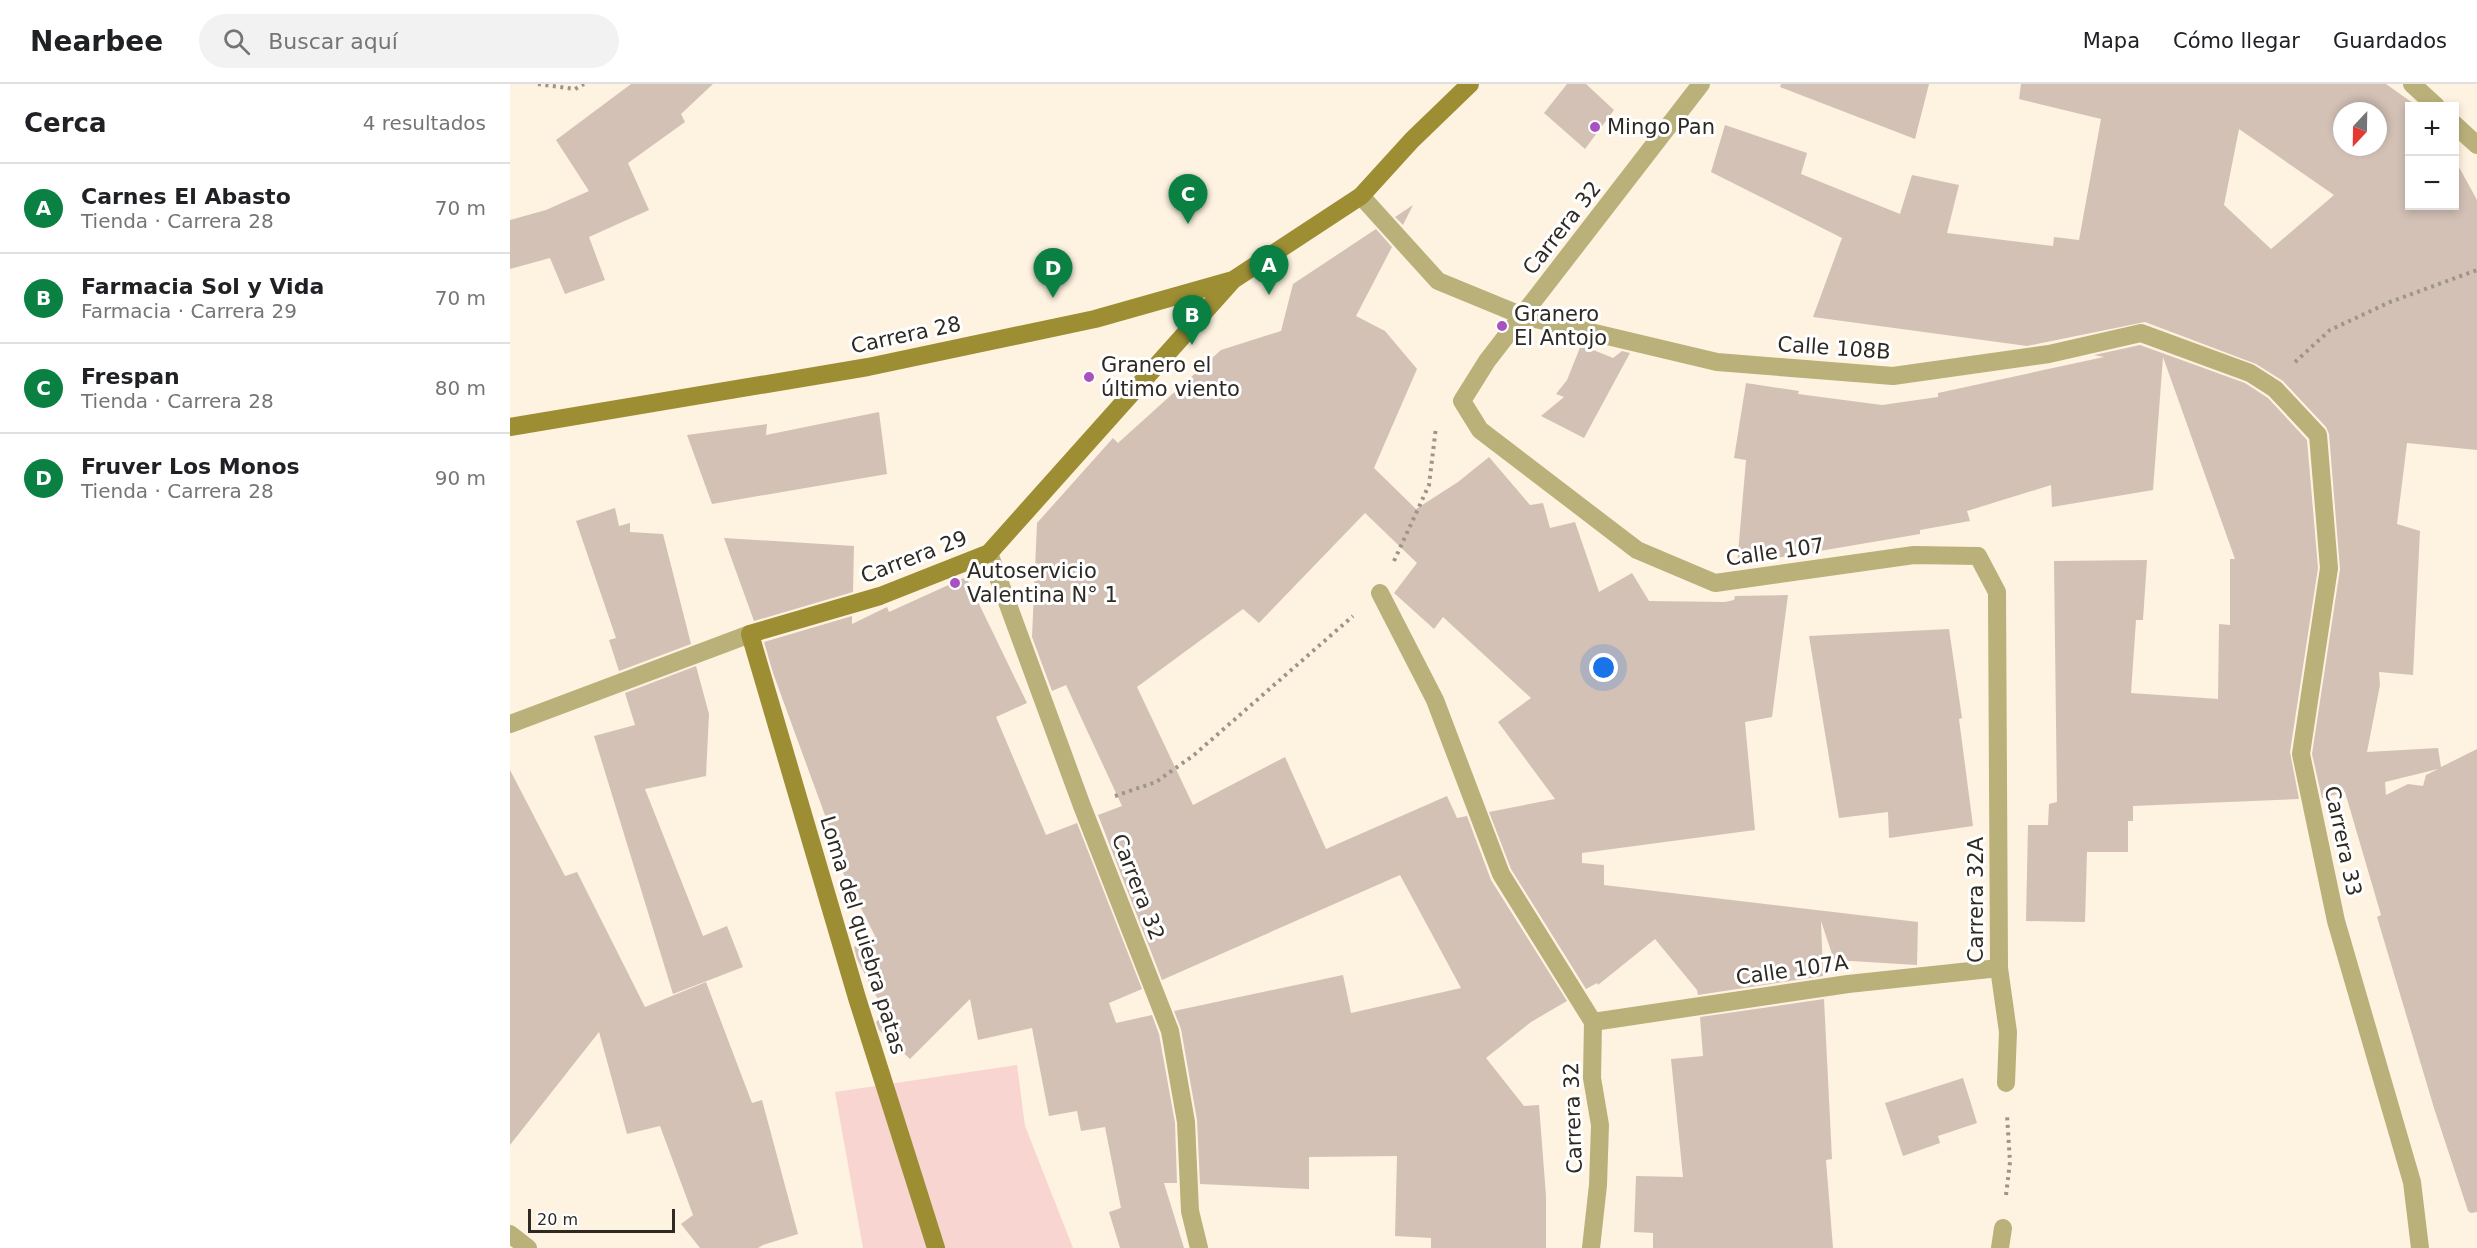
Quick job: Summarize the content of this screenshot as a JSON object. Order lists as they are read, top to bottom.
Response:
{
  "streets": {
    "street": [
      "Carrera 32",
      "Carrera 28",
      "Calle 108B",
      "Calle 107",
      "Carrera 29",
      "Carrera 33",
      "Carrera 32A",
      "Loma del quiebra patas",
      "Calle 107A"
    ]
  },
  "crossings": [
    ["Carrera 32", "Calle 108B"],
    ["Carrera 32", "Calle 107"],
    ["Carrera 32", "Carrera 29"],
    ["Carrera 32", "Calle 107A"],
    ["Carrera 28", "Calle 108B"],
    ["Carrera 28", "Carrera 29"],
    ["Calle 108B", "Carrera 33"],
    ["Calle 107", "Carrera 32A"],
    ["Carrera 29", "Loma del quiebra patas"],
    ["Carrera 32A", "Calle 107A"]
  ],
  "places": [
    "Mingo Pan",
    "Granero El Antojo",
    "Granero el último viento",
    "Autoservicio Valentina N° 1"
  ],
  "scale_bar": "20 m",
  "north": "bottom",
  "page": {
    "header": "Nearbee",
    "search": "Buscar aquí",
    "nav": ["Mapa", "Cómo llegar", "Guardados"],
    "heading": ["Cerca", "4 resultados"],
    "map_buttons": ["+", "−"],
    "list": [
      {
        "mark": "A",
        "name": "Carnes El Abasto",
        "note": "Tienda · Carrera 28",
        "value": "70 m"
      },
      {
        "mark": "B",
        "name": "Farmacia Sol y Vida",
        "note": "Farmacia · Carrera 29",
        "value": "70 m"
      },
      {
        "mark": "C",
        "name": "Frespan",
        "note": "Tienda · Carrera 28",
        "value": "80 m"
      },
      {
        "mark": "D",
        "name": "Fruver Los Monos",
        "note": "Tienda · Carrera 28",
        "value": "90 m"
      }
    ],
    "pins": [
      "C",
      "A",
      "D",
      "B"
    ],
    "scale": "20 m"
  }
}
